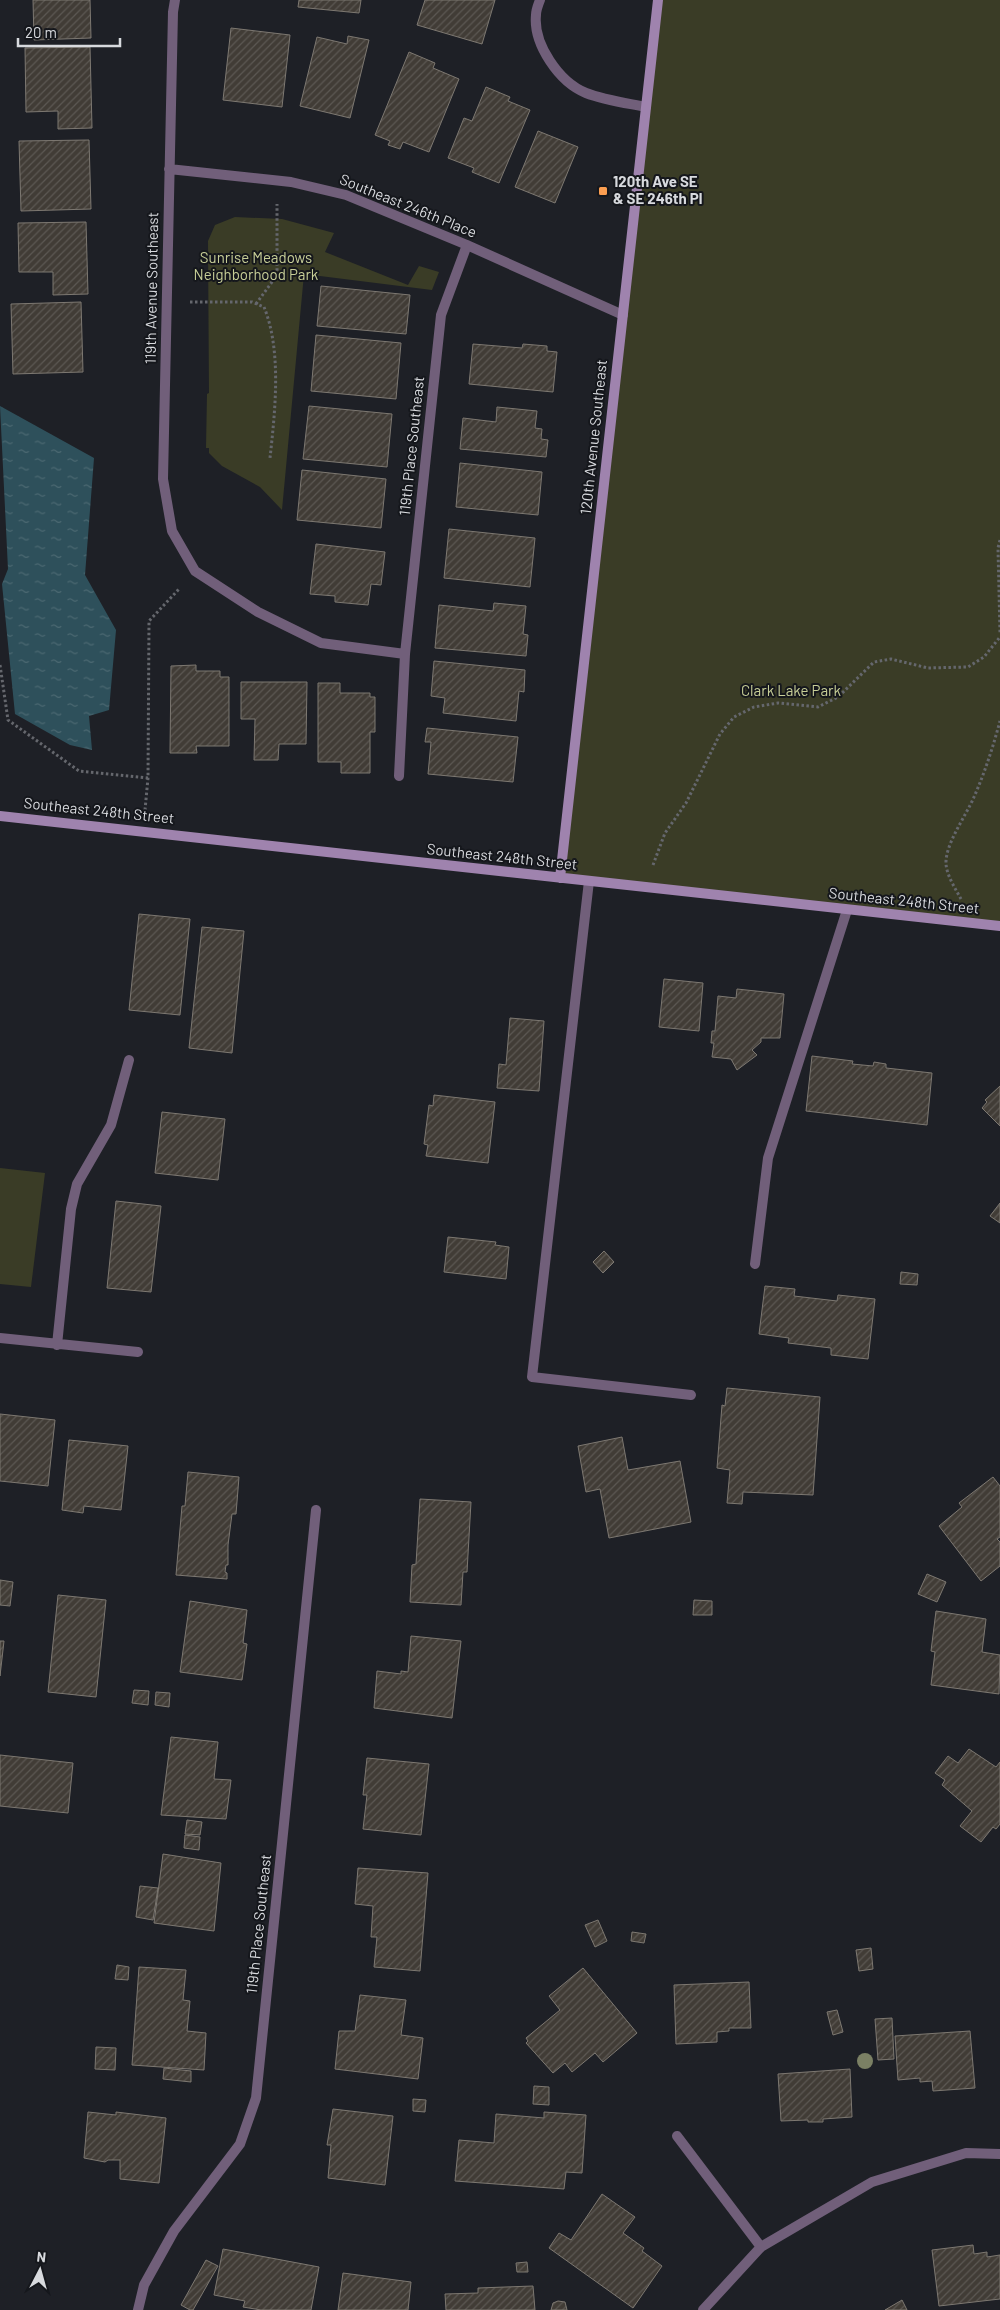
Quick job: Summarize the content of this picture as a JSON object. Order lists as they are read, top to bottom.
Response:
{
  "streets": {
    "street": [
      "Southeast 246th Place",
      "119th Avenue Southeast",
      "120th Avenue Southeast",
      "119th Place Southeast",
      "Southeast 248th Street"
    ]
  },
  "crossings": [
    ["Southeast 246th Place", "119th Avenue Southeast"],
    ["Southeast 246th Place", "120th Avenue Southeast"],
    ["Southeast 246th Place", "119th Place Southeast"],
    ["120th Avenue Southeast", "Southeast 248th Street"]
  ],
  "parks": ["Sunrise Meadows Neighborhood Park", "Clark Lake Park"],
  "places": {
    "transit": ["120th Ave SE & SE 246th Pl"]
  },
  "scale_bar": "20 m",
  "north": "top"
}
